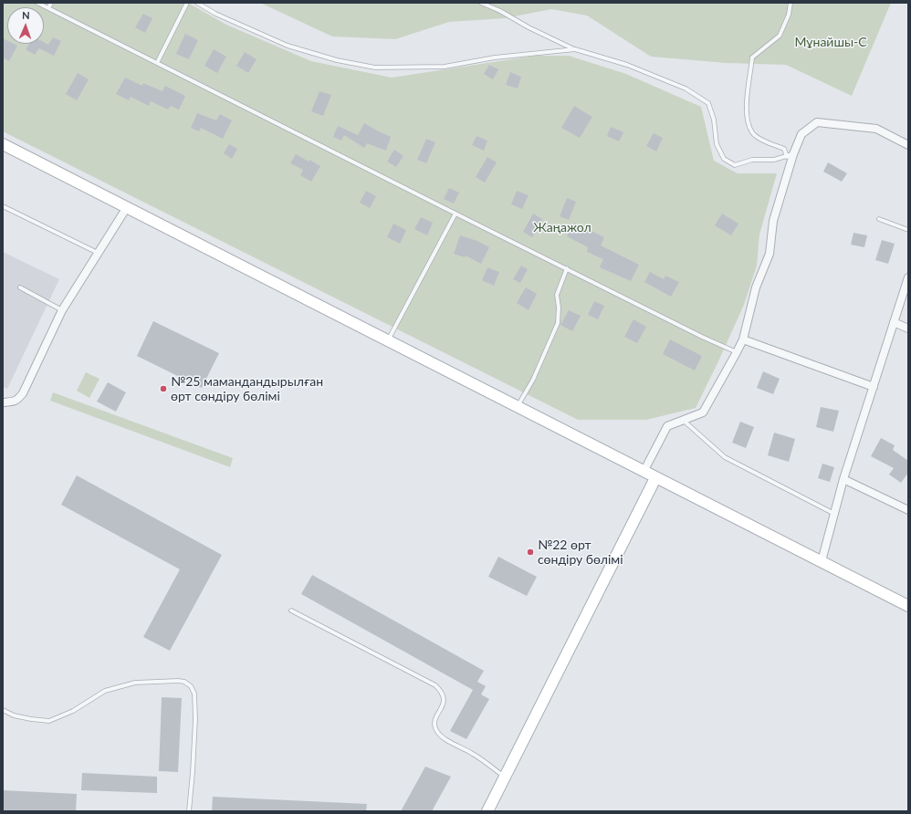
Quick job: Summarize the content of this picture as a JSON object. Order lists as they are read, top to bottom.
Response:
{
  "parks": ["Мұнайшы-С", "Жаңажол"],
  "places": ["№25 мамандандырылған өрт сөндіру бөлімі", "№22 өрт сөндіру бөлімі"],
  "north": "top"
}
